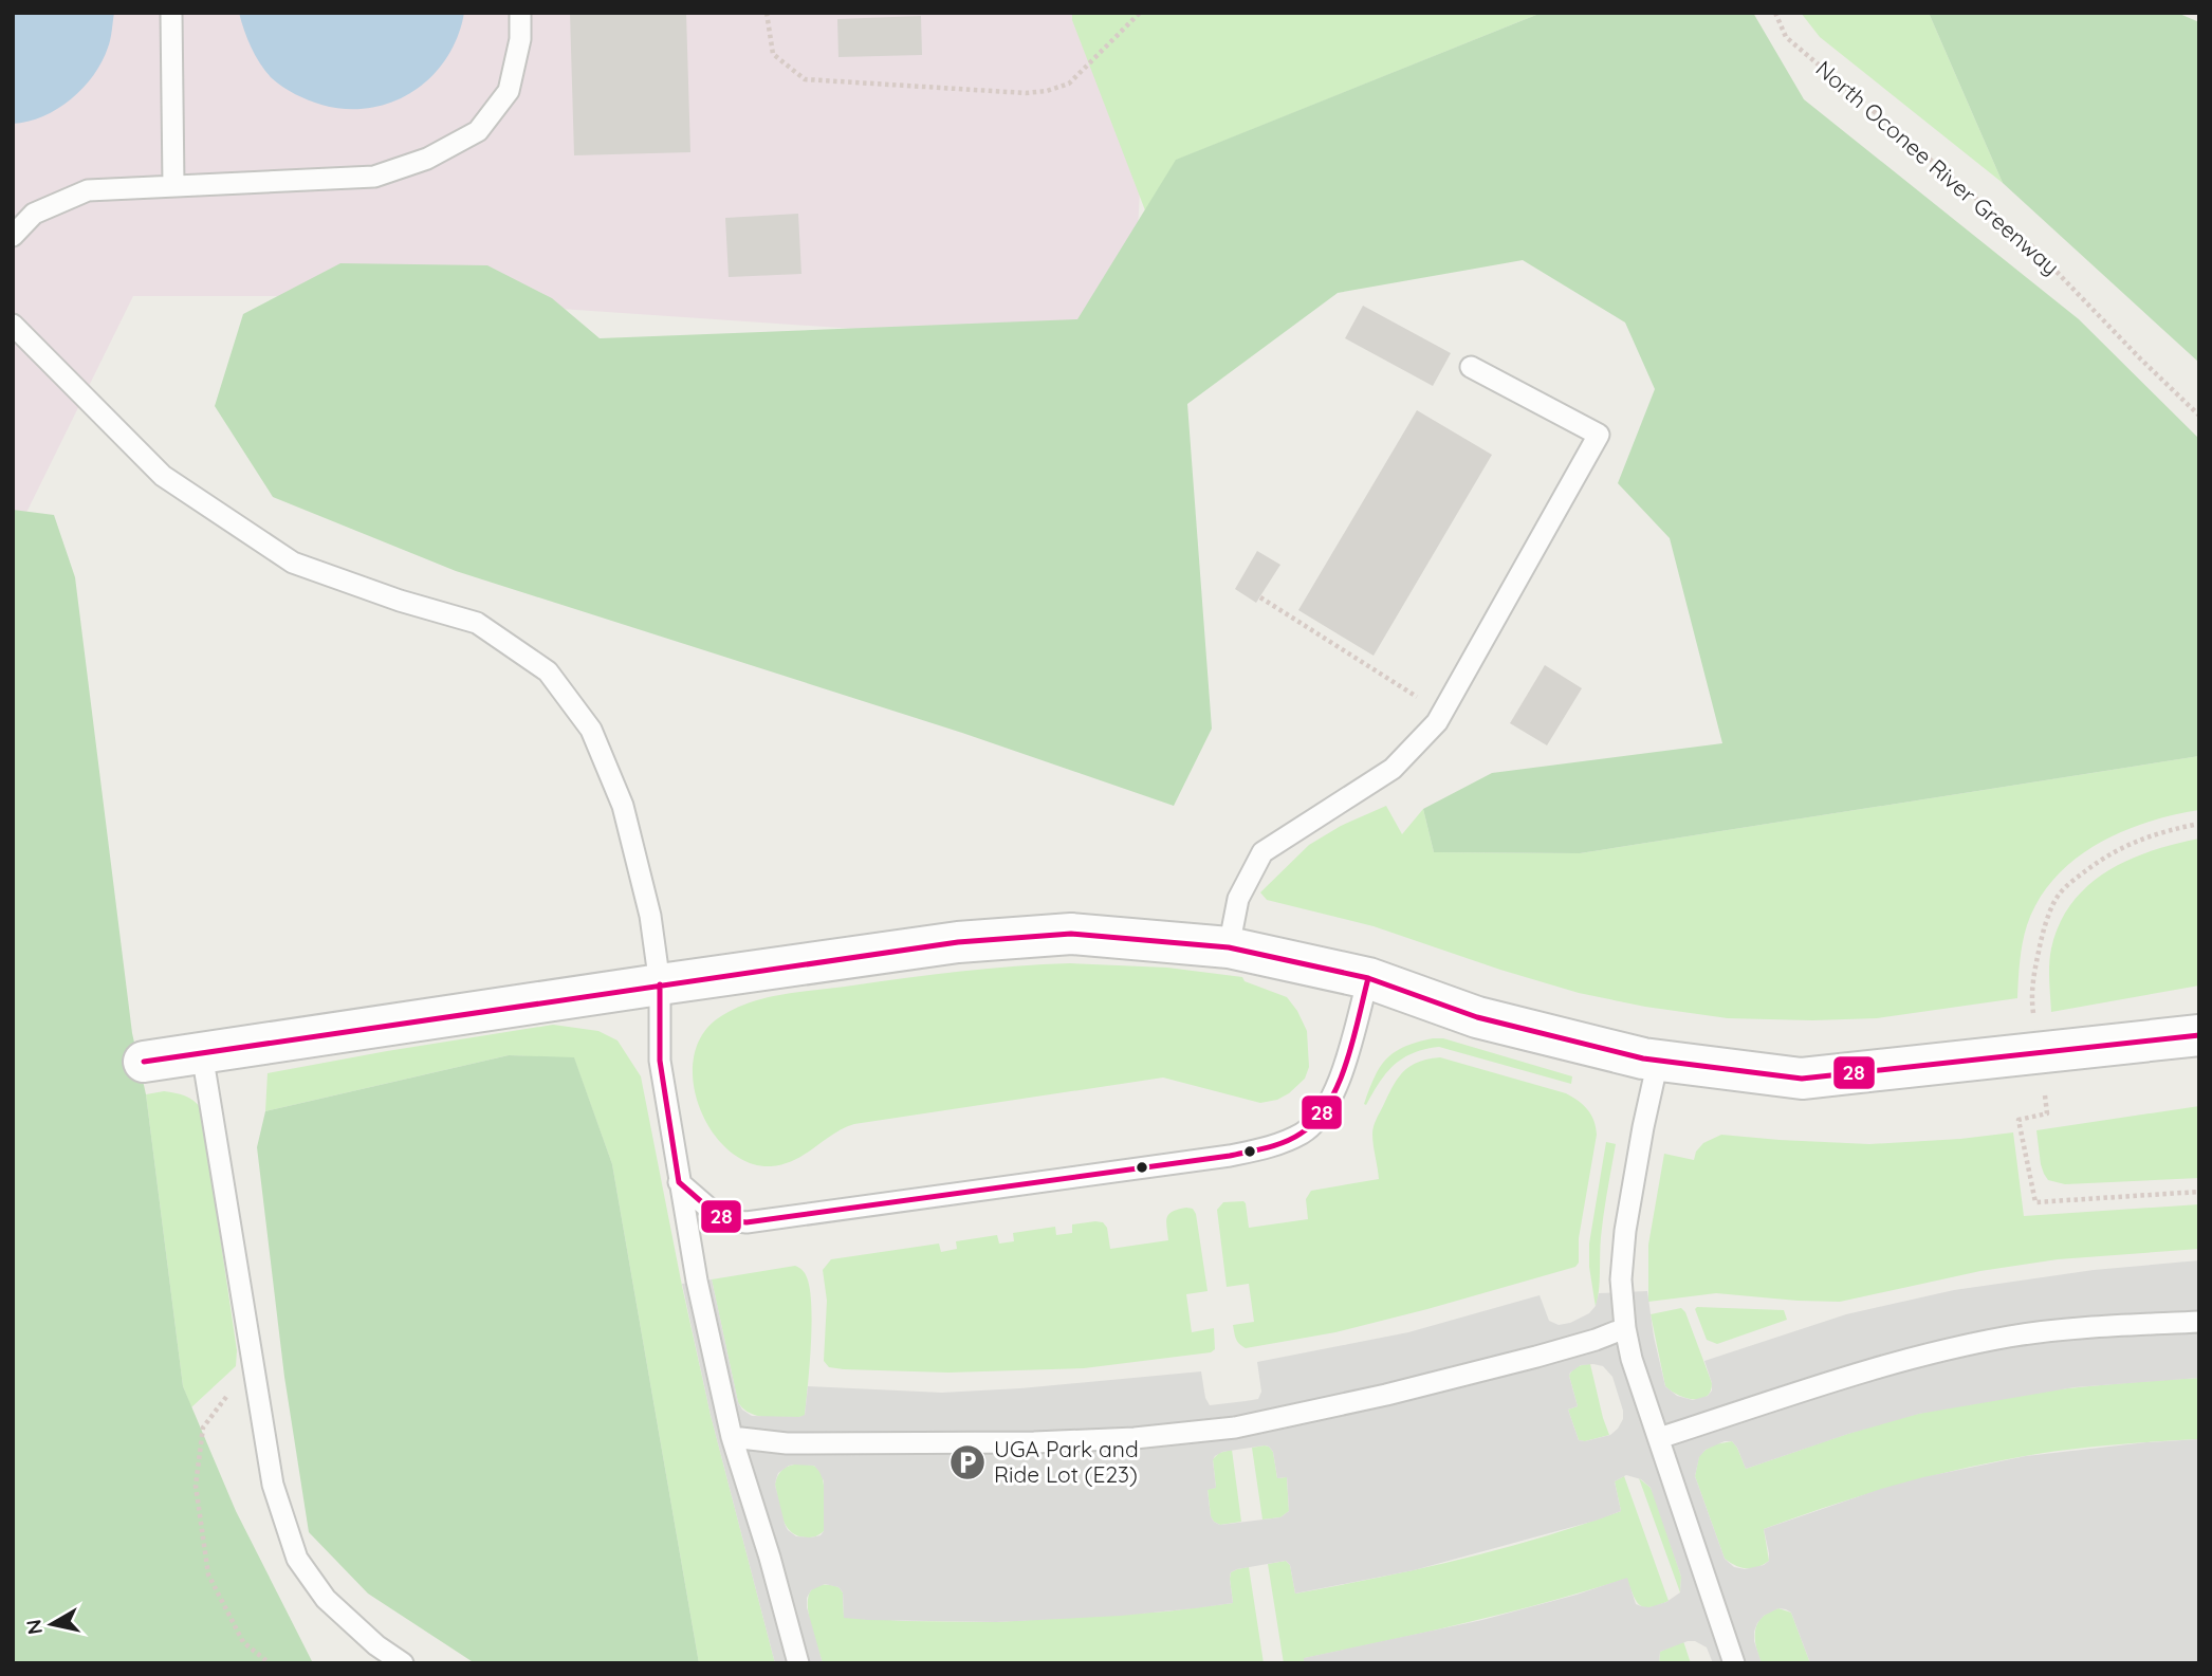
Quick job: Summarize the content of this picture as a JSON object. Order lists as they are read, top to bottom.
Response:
{
  "streets": {
    "path": ["North Oconee River Greenway"]
  },
  "places": {
    "parking": ["UGA Park and Ride Lot (E23)"]
  },
  "lines": ["transit line 28"],
  "north": "left"
}
